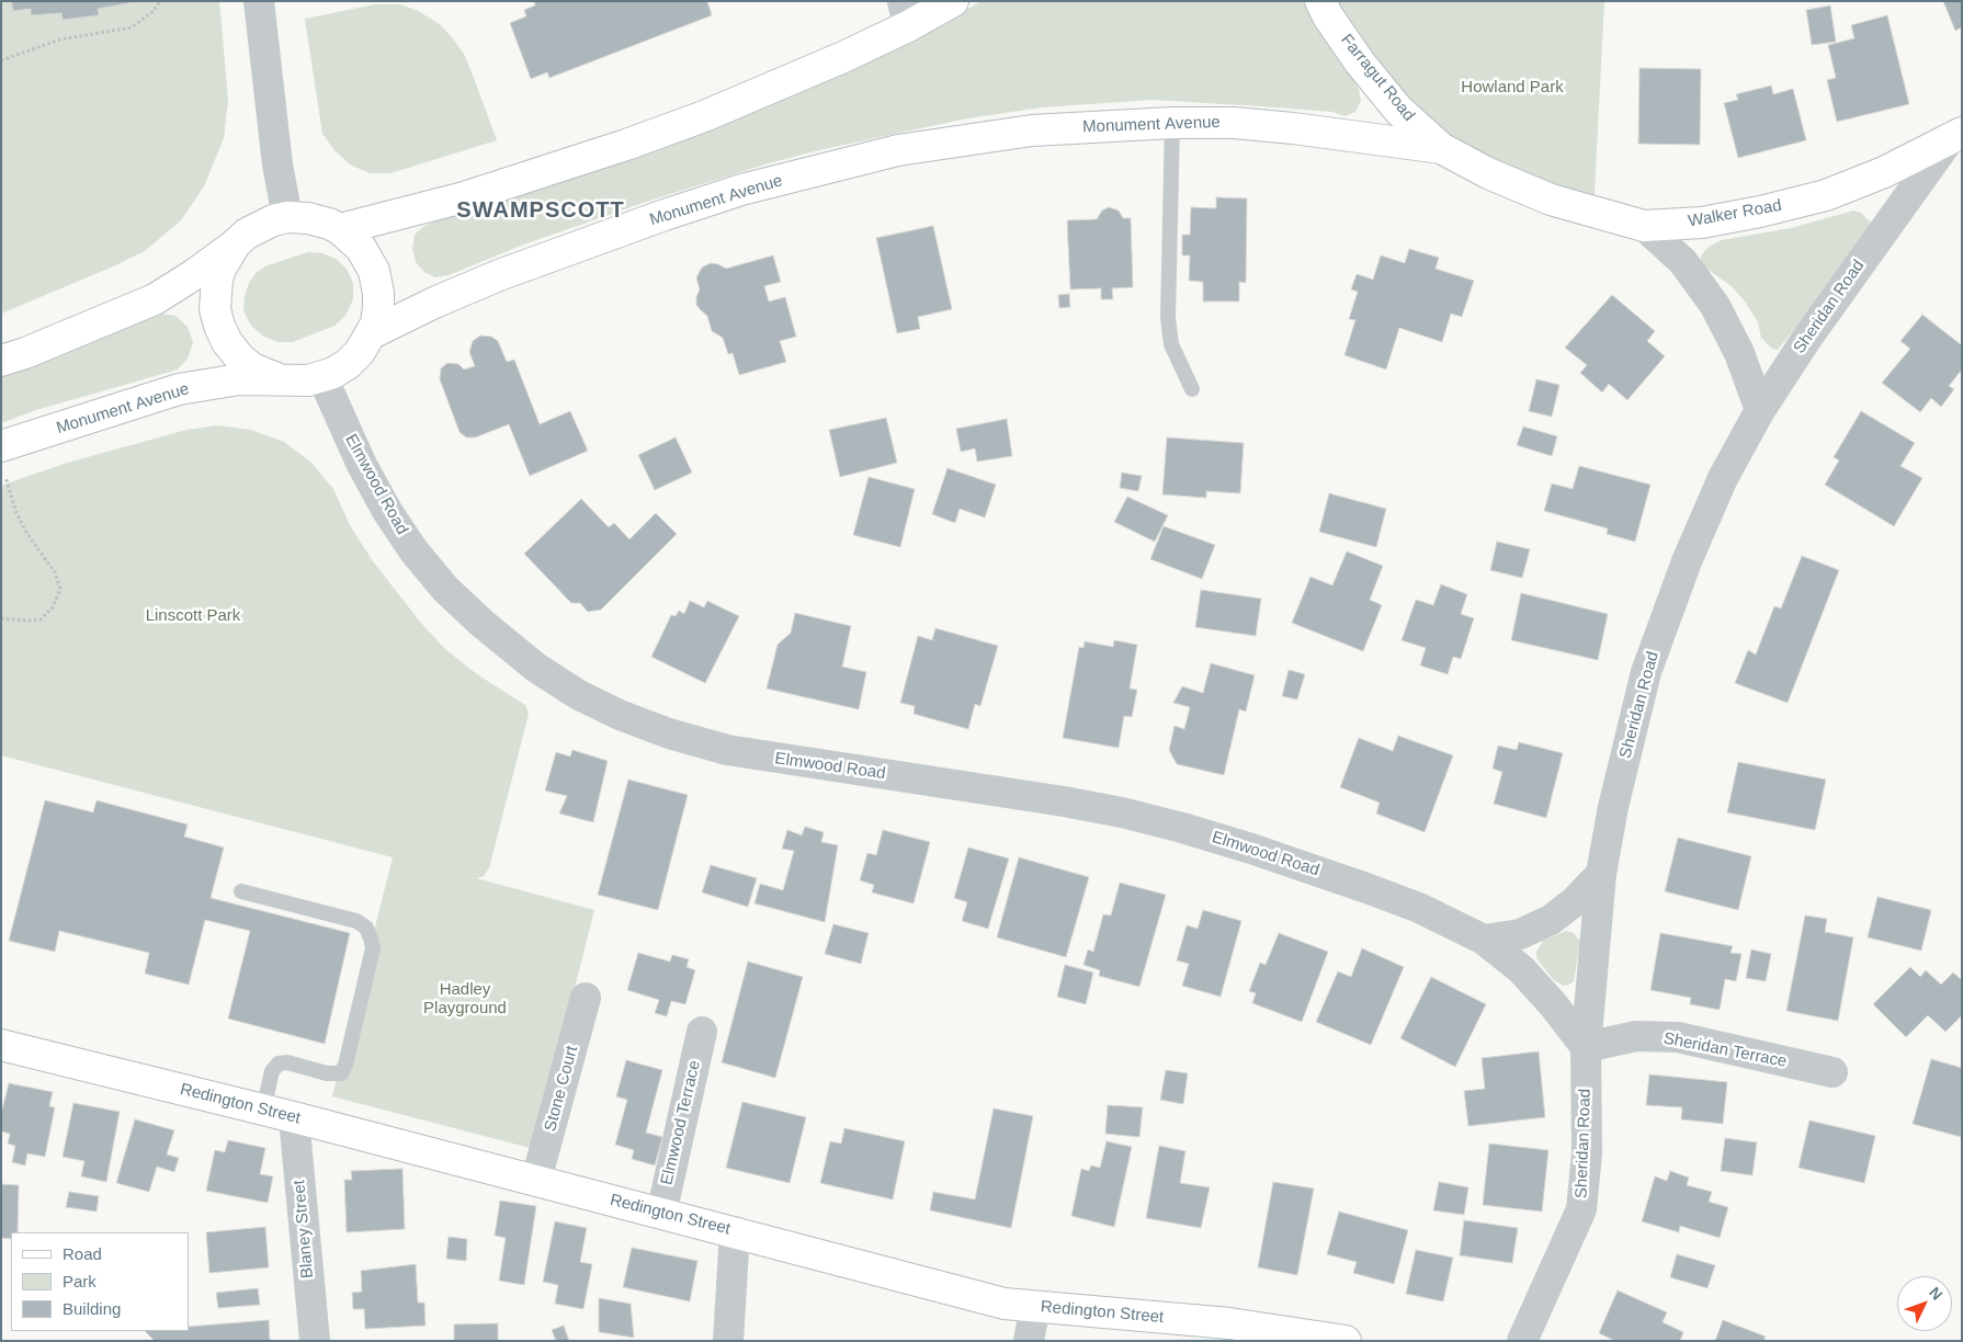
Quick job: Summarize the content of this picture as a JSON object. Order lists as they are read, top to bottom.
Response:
{
  "streets": {
    "street": [
      "Farragut Road",
      "Monument Avenue",
      "Walker Road",
      "Sheridan Road",
      "Elmwood Road",
      "Sheridan Terrace",
      "Stone Court",
      "Redington Street",
      "Elmwood Terrace",
      "Blaney Street"
    ]
  },
  "crossings": [
    ["Farragut Road", "Monument Avenue"],
    ["Farragut Road", "Walker Road"],
    ["Monument Avenue", "Walker Road"],
    ["Monument Avenue", "Elmwood Road"],
    ["Walker Road", "Sheridan Road"],
    ["Sheridan Road", "Elmwood Road"],
    ["Sheridan Road", "Sheridan Terrace"],
    ["Elmwood Road", "Sheridan Terrace"],
    ["Stone Court", "Redington Street"],
    ["Redington Street", "Elmwood Terrace"],
    ["Redington Street", "Blaney Street"]
  ],
  "districts": ["SWAMPSCOTT"],
  "parks": ["Howland Park", "Linscott Park", "Hadley Playground"],
  "legend": ["Road", "Park", "Building"],
  "north": "top right"
}
